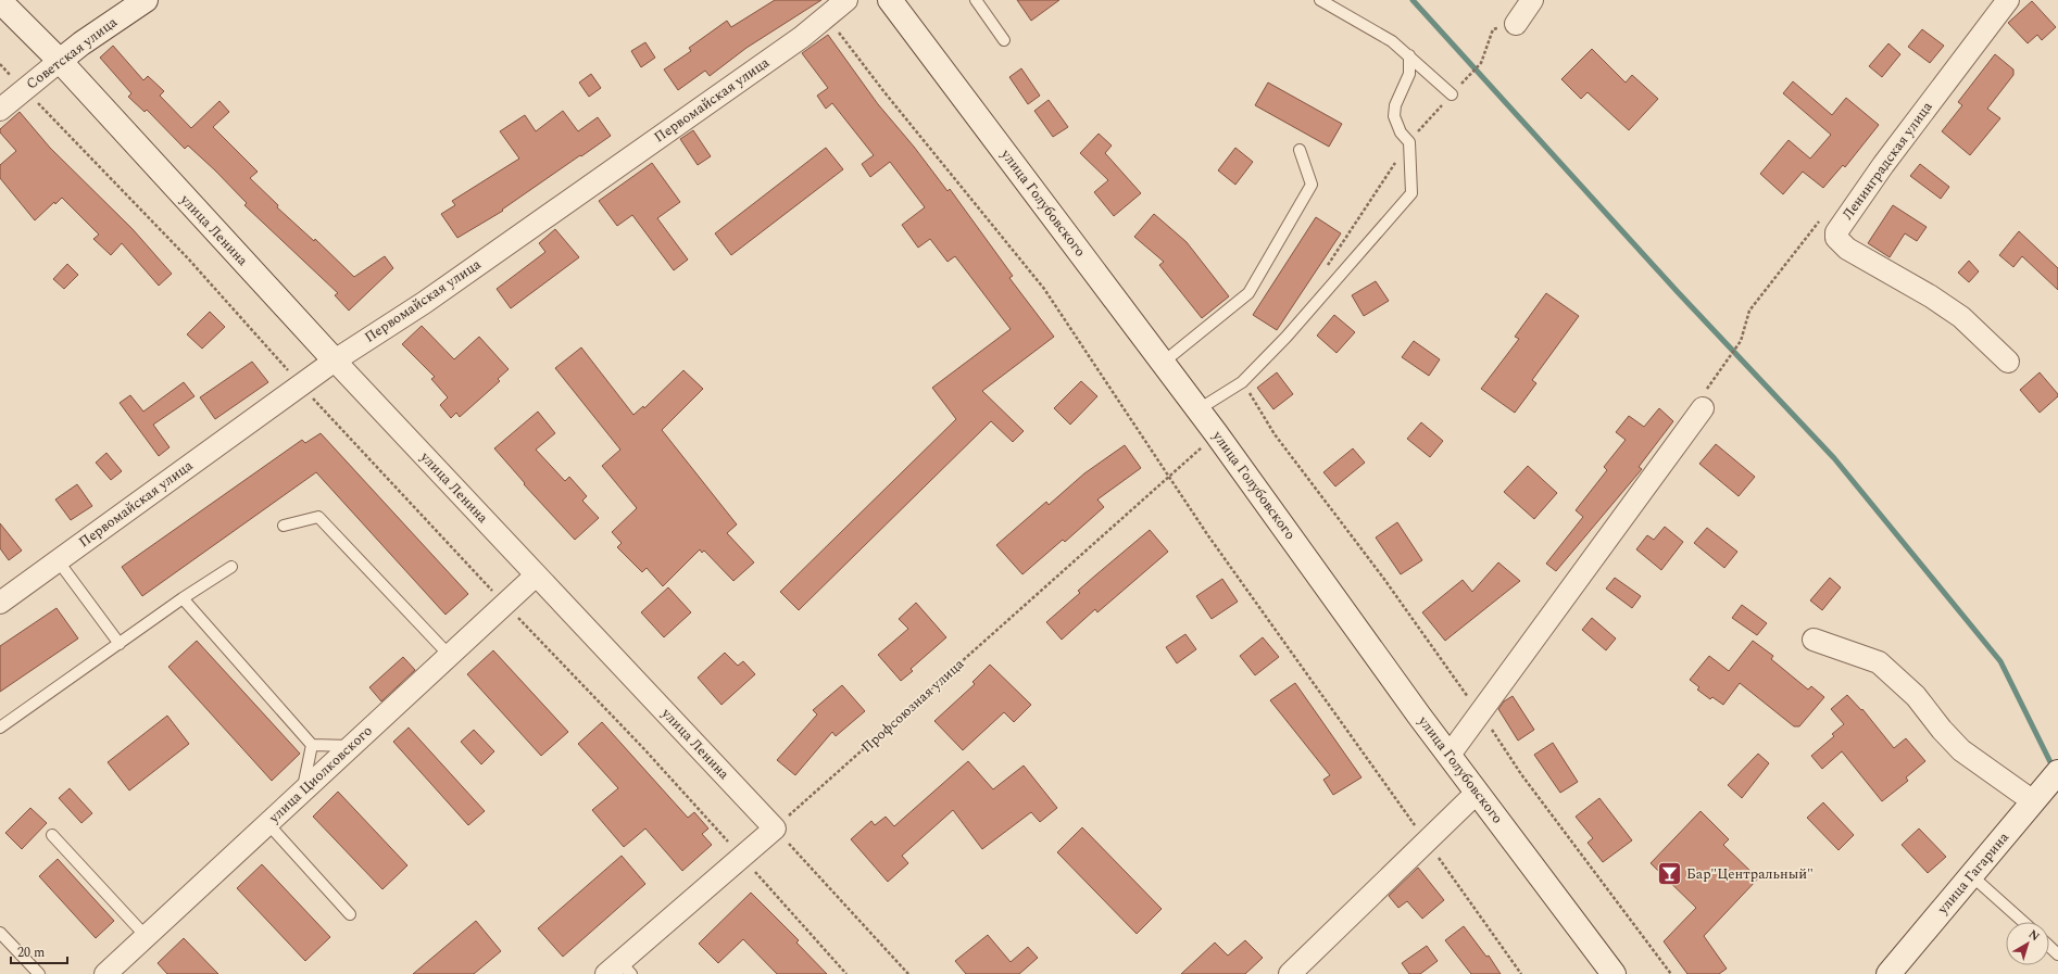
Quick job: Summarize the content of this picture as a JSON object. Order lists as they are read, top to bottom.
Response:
{
  "streets": {
    "street": [
      "Советская улица",
      "Первомайская улица",
      "Ленинградская улица",
      "улица Голубовского",
      "улица Ленина",
      "улица Циолковского",
      "улица Гагарина"
    ],
    "path": ["Профсоюзная улица"]
  },
  "crossings": [
    ["Советская улица", "улица Ленина"],
    ["Первомайская улица", "улица Ленина"],
    ["улица Голубовского", "Профсоюзная улица"],
    ["улица Ленина", "Профсоюзная улица"],
    ["улица Ленина", "улица Циолковского"]
  ],
  "places": {
    "bar": ["Бар\"Центральный\""]
  },
  "scale_bar": "20 m",
  "north": "top right"
}
